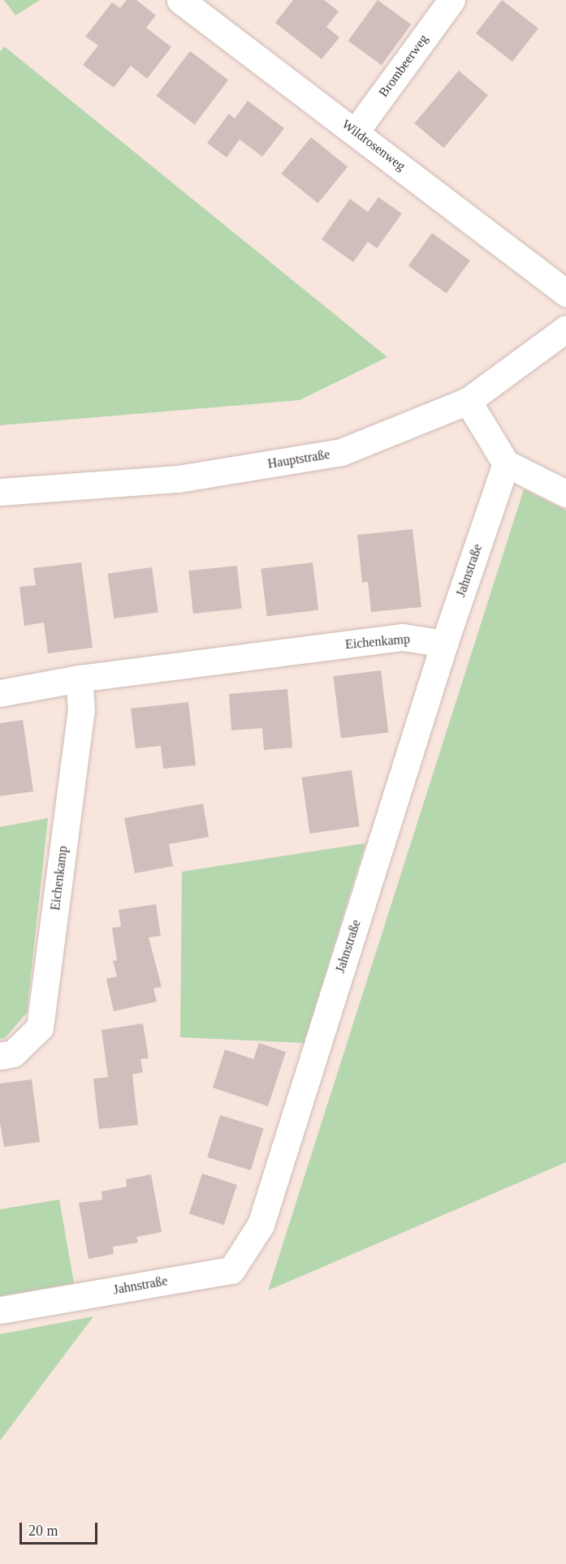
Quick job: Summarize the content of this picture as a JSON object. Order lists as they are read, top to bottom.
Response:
{
  "streets": {
    "street": [
      "Brombeerweg",
      "Wildrosenweg",
      "Hauptstraße",
      "Jahnstraße",
      "Eichenkamp"
    ]
  },
  "crossings": [
    ["Brombeerweg", "Wildrosenweg"],
    ["Jahnstraße", "Eichenkamp"]
  ],
  "scale_bar": "20 m"
}
